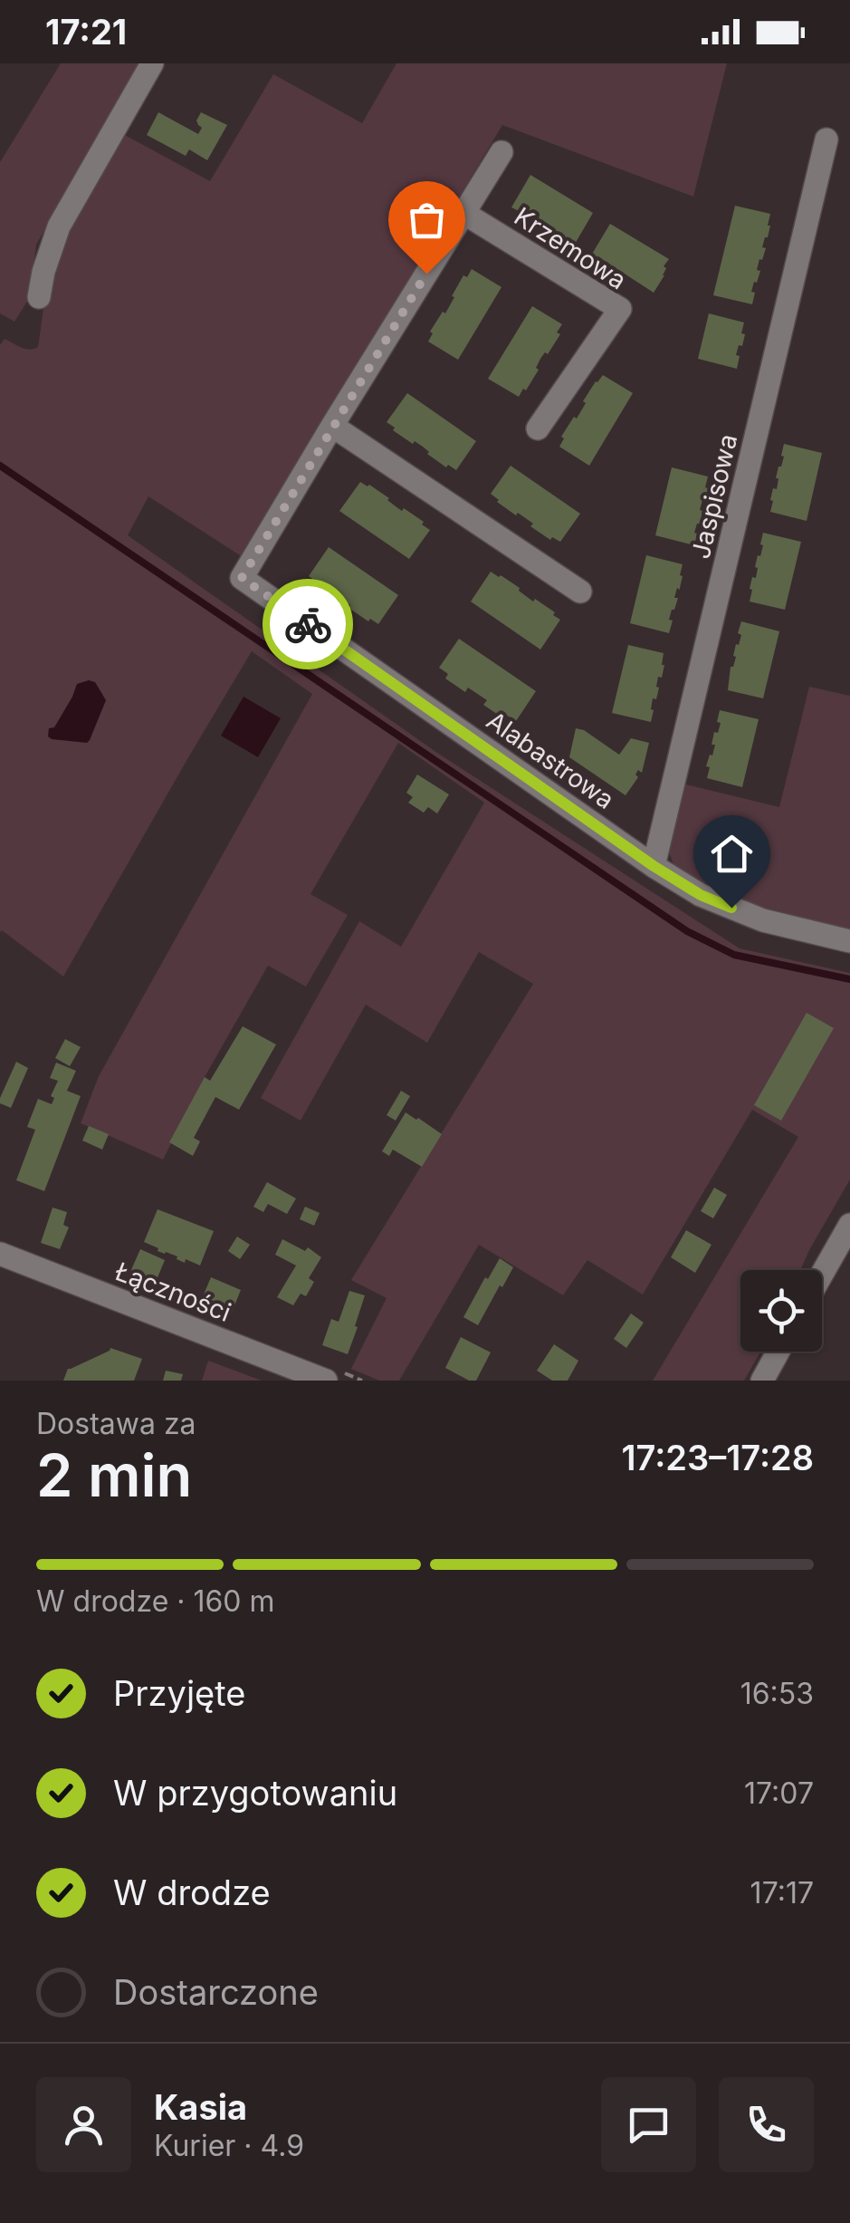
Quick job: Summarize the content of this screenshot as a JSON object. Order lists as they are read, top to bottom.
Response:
{
  "streets": {
    "street": [
      "Krzemowa",
      "Jaspisowa",
      "Alabastrowa",
      "Łączności"
    ]
  },
  "crossings": [
    ["Jaspisowa", "Alabastrowa"]
  ],
  "page": {
    "status": "17:21",
    "heading": ["2 min", "Dostawa za", "17:23–17:28"],
    "panel": ["Kasia", "Kurier · 4.9"],
    "bar": "W drodze · 160 m",
    "list": [
      ["Przyjęte", "16:53"],
      ["W przygotowaniu", "17:07"],
      ["W drodze", "17:17"],
      "Dostarczone"
    ]
  }
}
